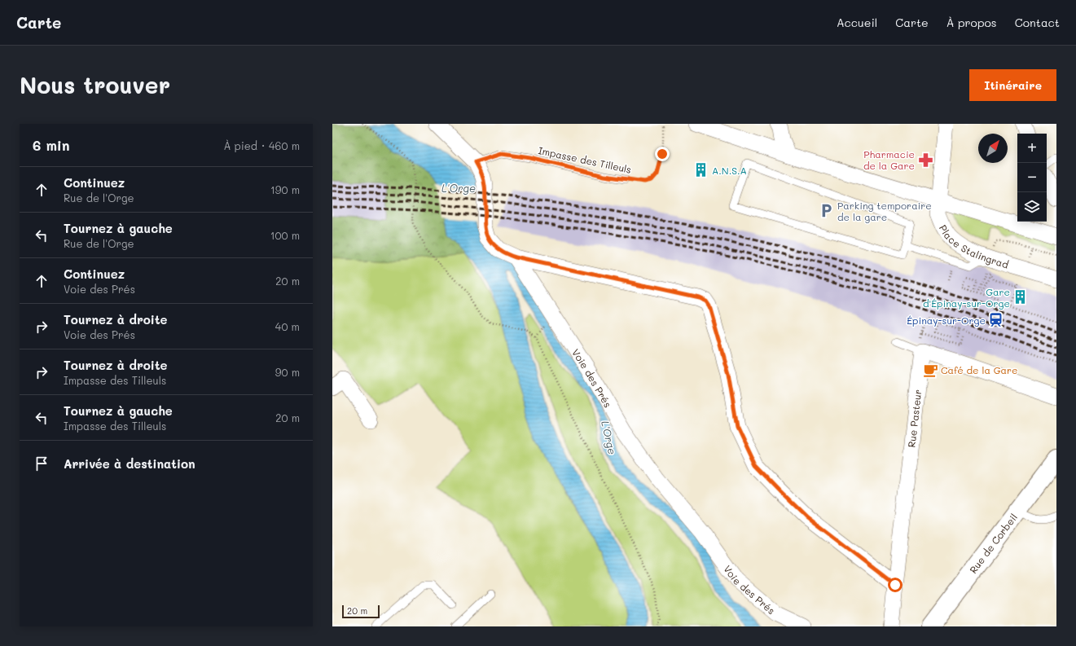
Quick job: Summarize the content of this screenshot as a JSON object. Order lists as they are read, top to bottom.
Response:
{
  "streets": {
    "main road": ["Rue de Corbeil"],
    "street": ["Place Stalingrad", "Voie des Prés", "Rue Pasteur"],
    "lane": ["Impasse des Tilleuls"]
  },
  "water": ["L'Orge"],
  "places": {
    "pharmacy": ["Pharmacie de la Gare"],
    "building": ["A.N.S.A", "Gare d'Épinay-sur-Orge"],
    "parking": ["Parking temporaire de la gare"],
    "station": ["Épinay-sur-Orge"],
    "cafe": ["Café de la Gare"]
  },
  "scale_bar": "20 m",
  "north": "top right",
  "page": {
    "header": "Carte",
    "nav": [
      "Accueil",
      "Carte",
      "À propos",
      "Contact"
    ],
    "buttons": "Itinéraire",
    "title": "Nous trouver",
    "heading": ["6 min", "À pied · 460 m"],
    "map_buttons": ["+", "−"],
    "list": [
      ["Continuez", "Rue de l'Orge", "190 m"],
      ["Tournez à gauche", "Rue de l'Orge", "100 m"],
      ["Continuez", "Voie des Prés", "20 m"],
      ["Tournez à droite", "Voie des Prés", "40 m"],
      ["Tournez à droite", "Impasse des Tilleuls", "90 m"],
      ["Tournez à gauche", "Impasse des Tilleuls", "20 m"],
      "Arrivée à destination"
    ],
    "scale": "20 m"
  }
}
